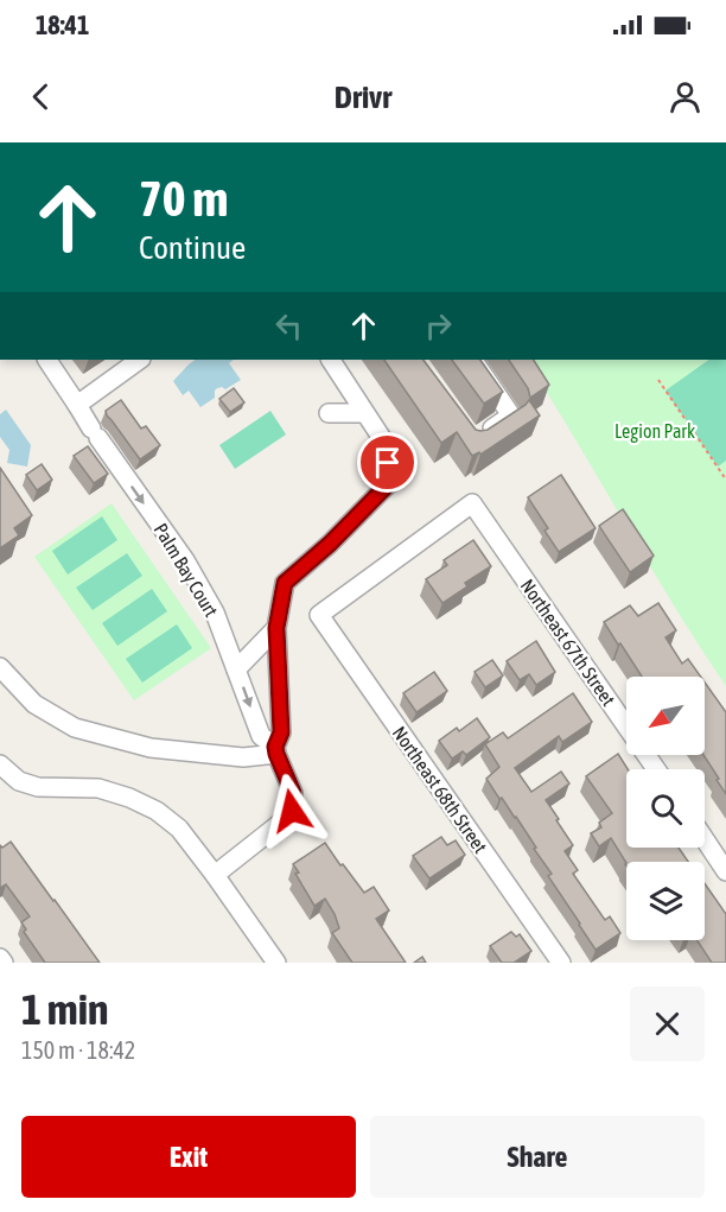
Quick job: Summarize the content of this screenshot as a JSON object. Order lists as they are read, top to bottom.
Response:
{
  "streets": {
    "street": ["Palm Bay Court", "Northeast 67th Street", "Northeast 68th Street"]
  },
  "crossings": [
    ["Northeast 67th Street", "Northeast 68th Street"]
  ],
  "one_way": ["Palm Bay Court"],
  "parks": ["Legion Park"],
  "north": "bottom left",
  "page": {
    "status": "18:41",
    "header": "Drivr",
    "turn": ["70 m", "Continue"],
    "heading": ["1 min", "150 m · 18:42"],
    "buttons": ["Exit", "Share"]
  }
}
